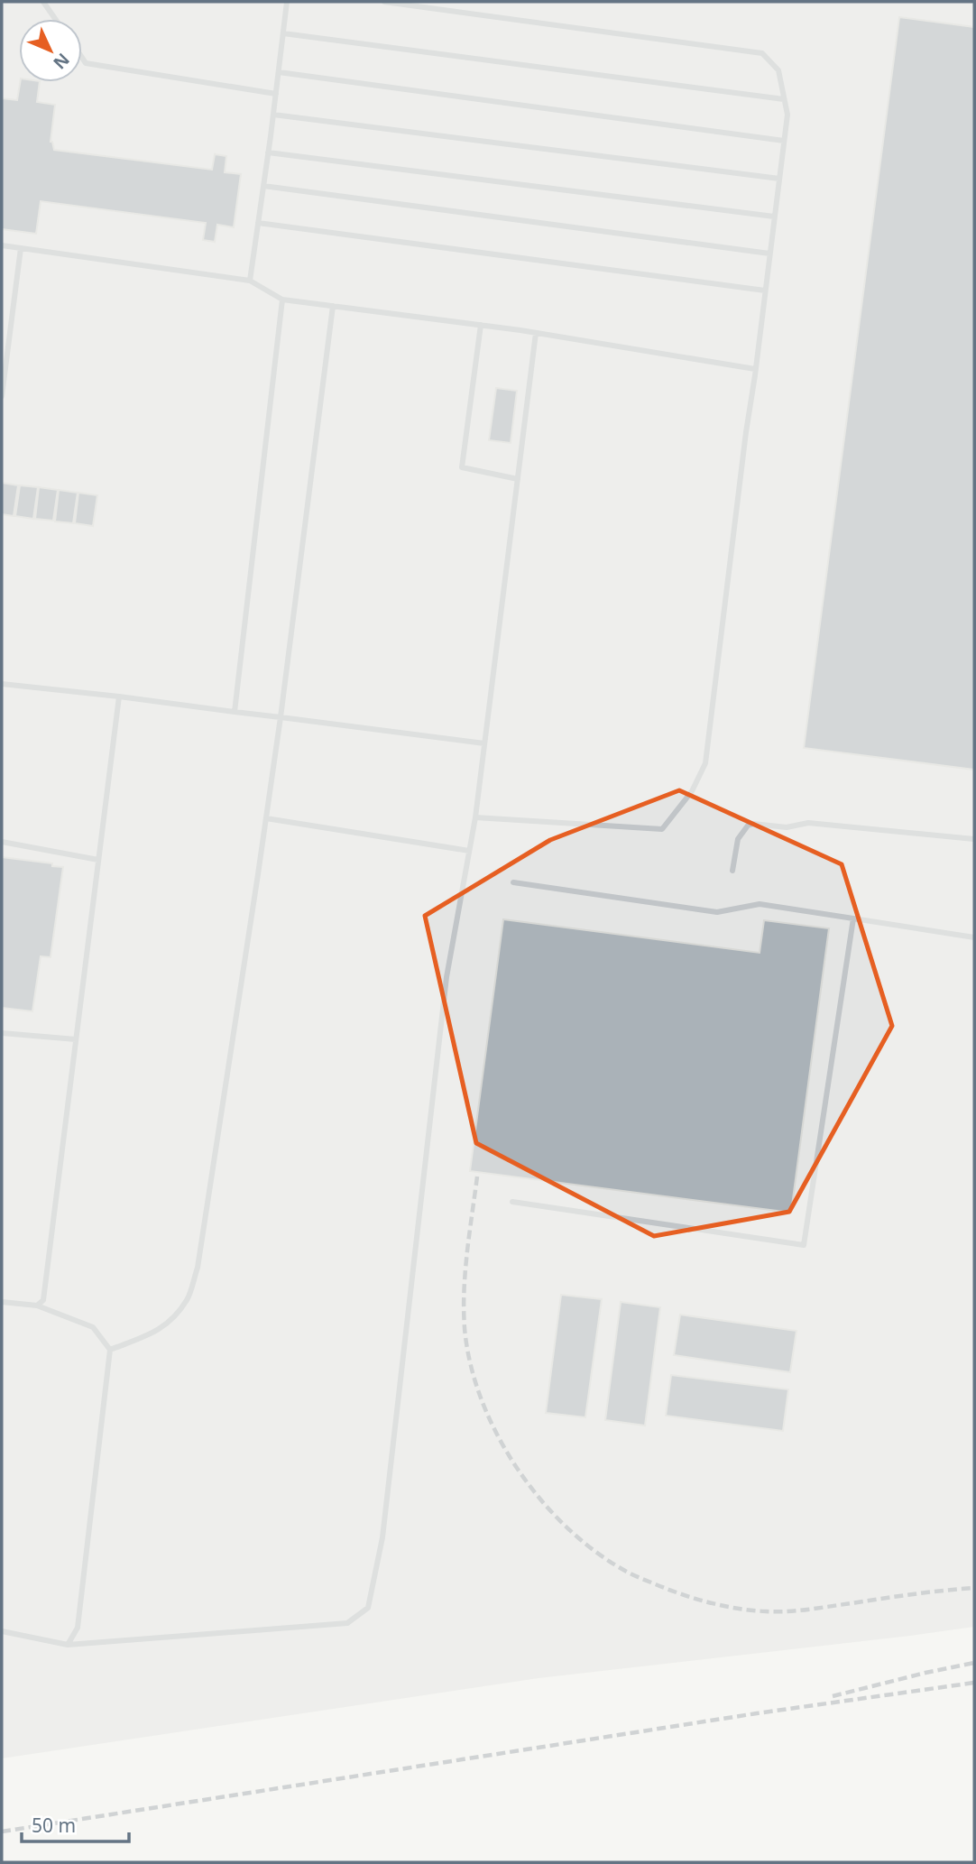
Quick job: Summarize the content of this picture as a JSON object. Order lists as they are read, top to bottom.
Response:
{
  "scale_bar": "50 m",
  "north": "bottom right"
}
